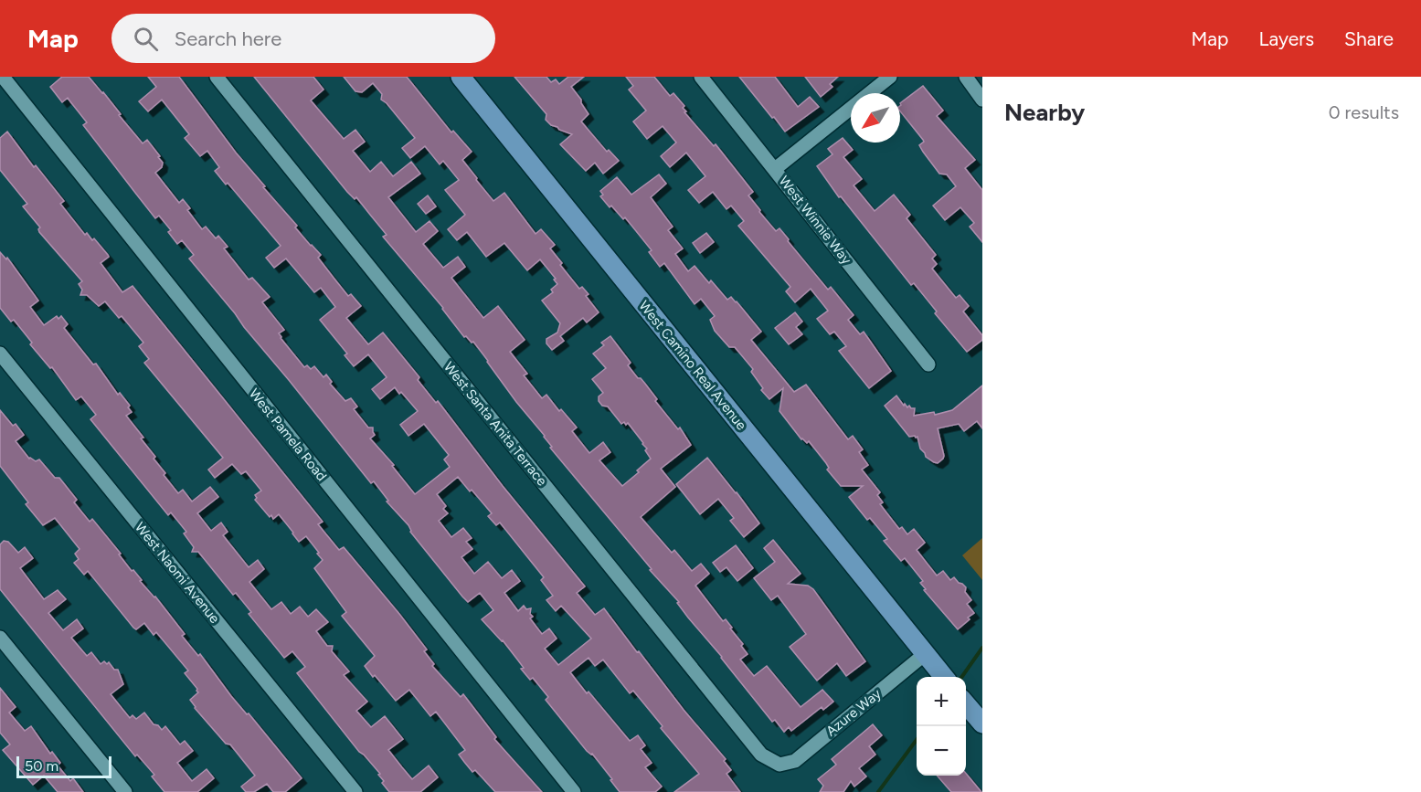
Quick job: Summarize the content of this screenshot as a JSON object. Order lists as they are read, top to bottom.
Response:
{
  "streets": {
    "street": [
      "West Winnie Way",
      "West Camino Real Avenue",
      "West Santa Anita Terrace",
      "West Pamela Road",
      "West Naomi Avenue",
      "Azure Way"
    ]
  },
  "crossings": [
    ["West Camino Real Avenue", "Azure Way"],
    ["West Santa Anita Terrace", "Azure Way"]
  ],
  "scale_bar": "50 m",
  "north": "bottom left",
  "page": {
    "header": "Map",
    "search": "Search here",
    "nav": ["Map", "Layers", "Share"],
    "heading": ["Nearby", "0 results"],
    "map_buttons": ["+", "−"],
    "scale": "50 m"
  }
}
